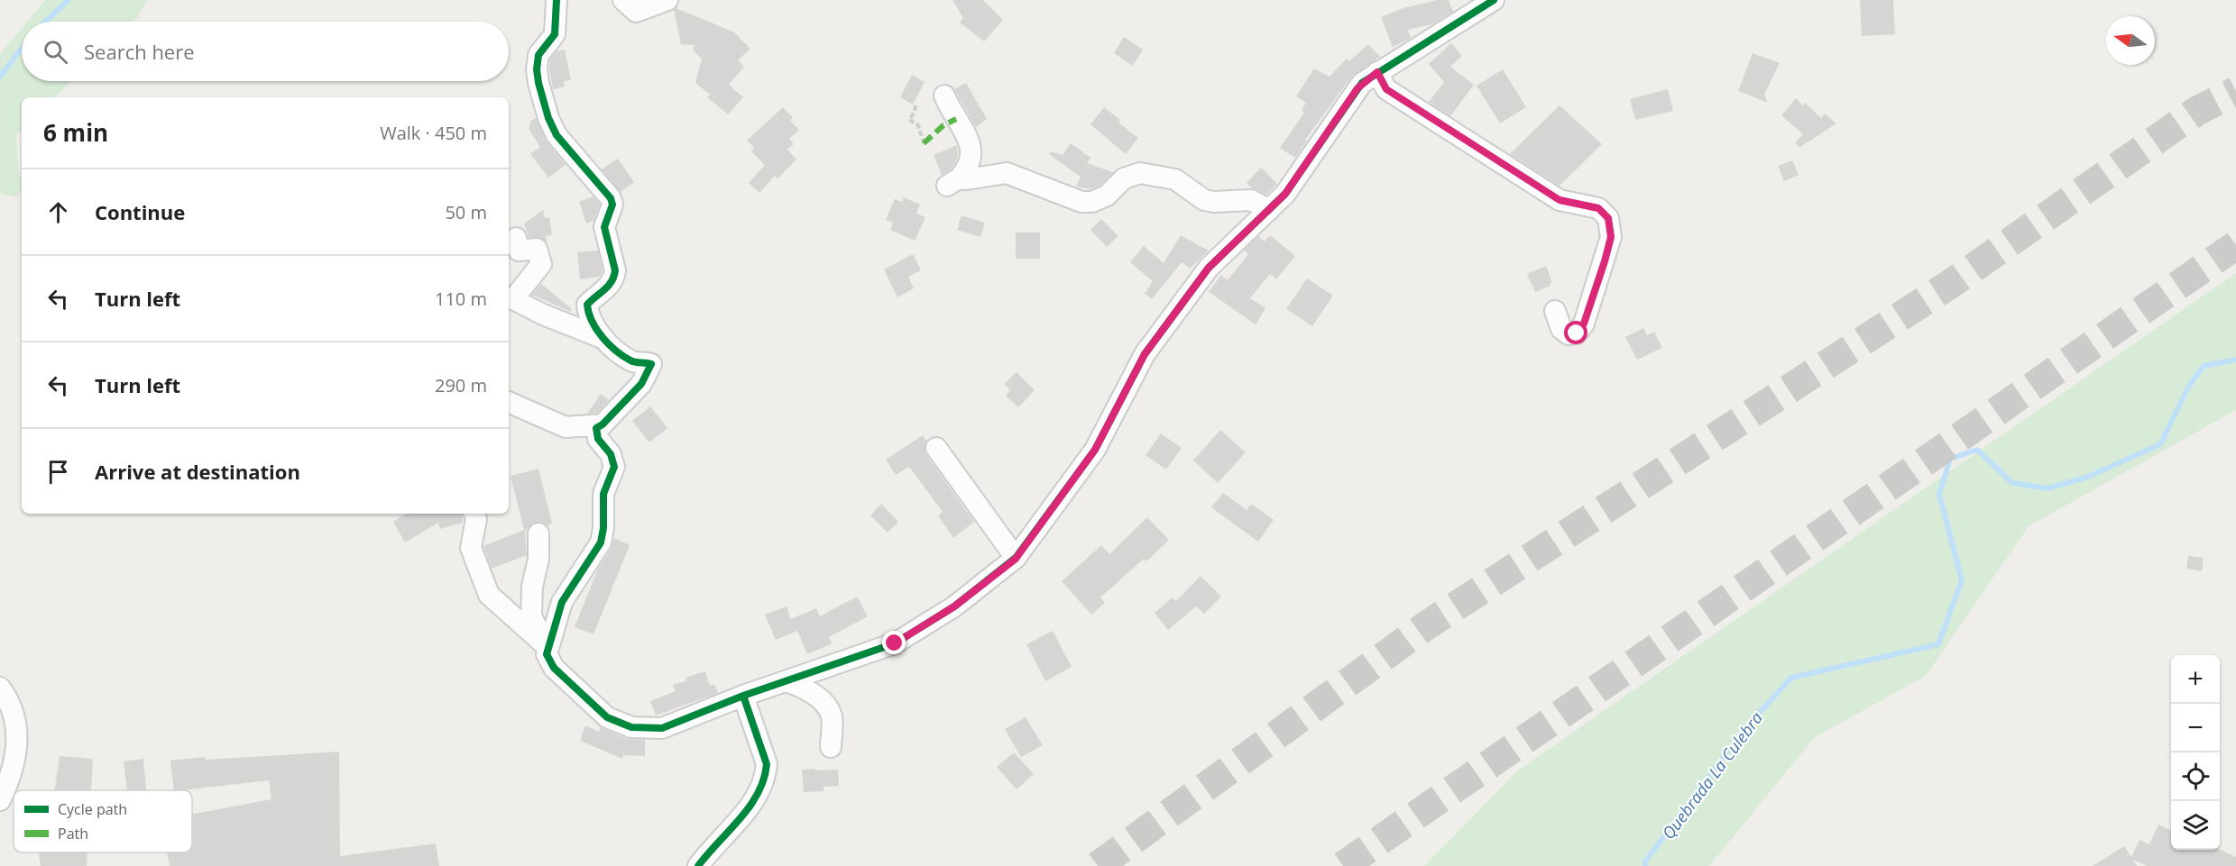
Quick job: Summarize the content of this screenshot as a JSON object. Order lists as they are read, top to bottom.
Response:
{
  "water": ["Quebrada La Culebra"],
  "legend": ["Cycle path", "Path"],
  "north": "left",
  "page": {
    "search": "Search here",
    "heading": ["6 min", "Walk · 450 m"],
    "list": [
      ["Continue", "50 m"],
      ["Turn left", "110 m"],
      ["Turn left", "290 m"],
      "Arrive at destination"
    ],
    "map_buttons": ["+", "−"]
  }
}
